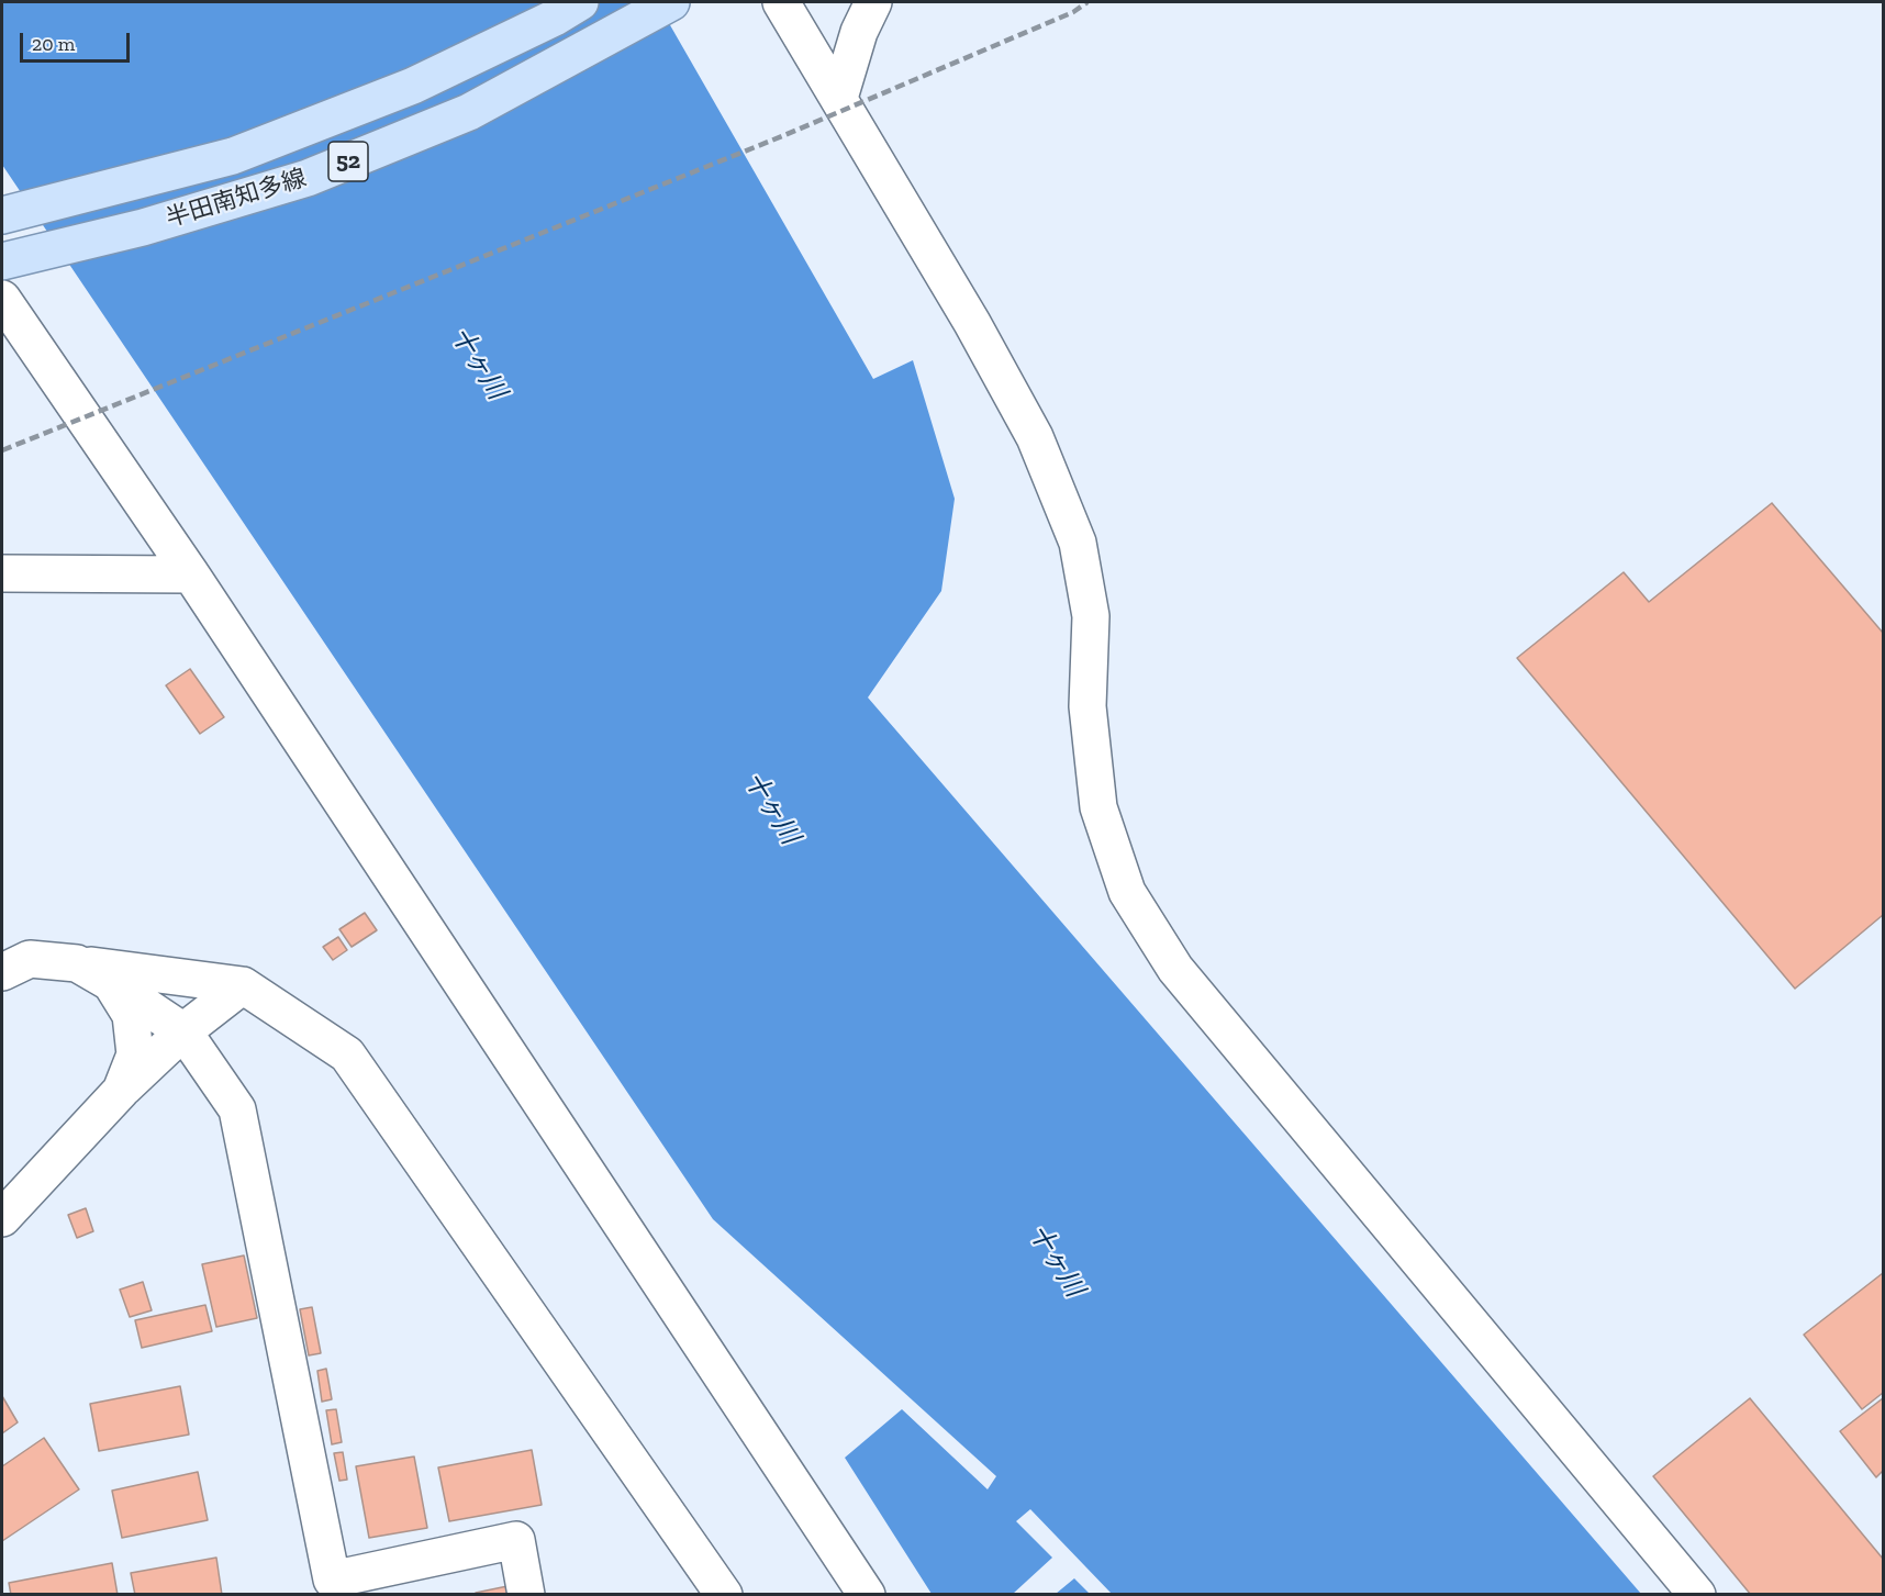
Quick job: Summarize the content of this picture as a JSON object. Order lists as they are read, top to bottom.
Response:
{
  "streets": {
    "main road": ["52", "半田南知多線"]
  },
  "water": ["十ヶ川"],
  "scale_bar": "20 m"
}
